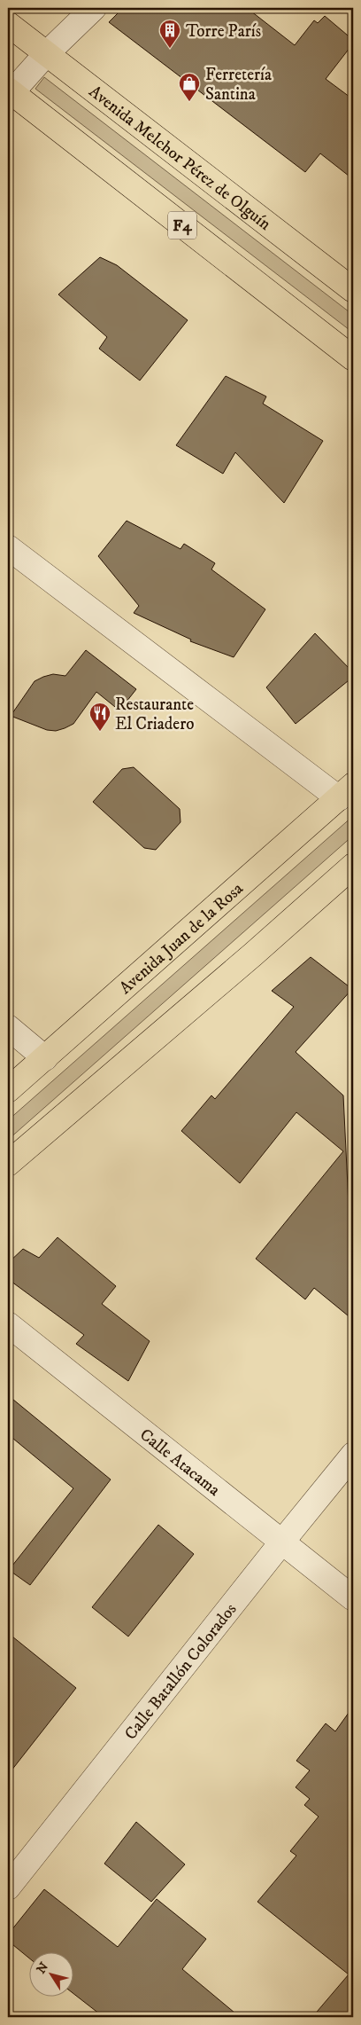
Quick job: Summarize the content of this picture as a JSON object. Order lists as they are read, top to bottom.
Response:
{
  "streets": {
    "main road": ["Avenida Melchor Pérez de Olguín", "F4", "Avenida Juan de la Rosa"],
    "street": ["Calle Atacama", "Calle Batallón Colorados"]
  },
  "crossings": [
    ["Calle Atacama", "Calle Batallón Colorados"]
  ],
  "places": {
    "building": ["Torre París"],
    "shop": ["Ferretería Santina"],
    "restaurant": ["Restaurante El Criadero"]
  },
  "north": "top left"
}
